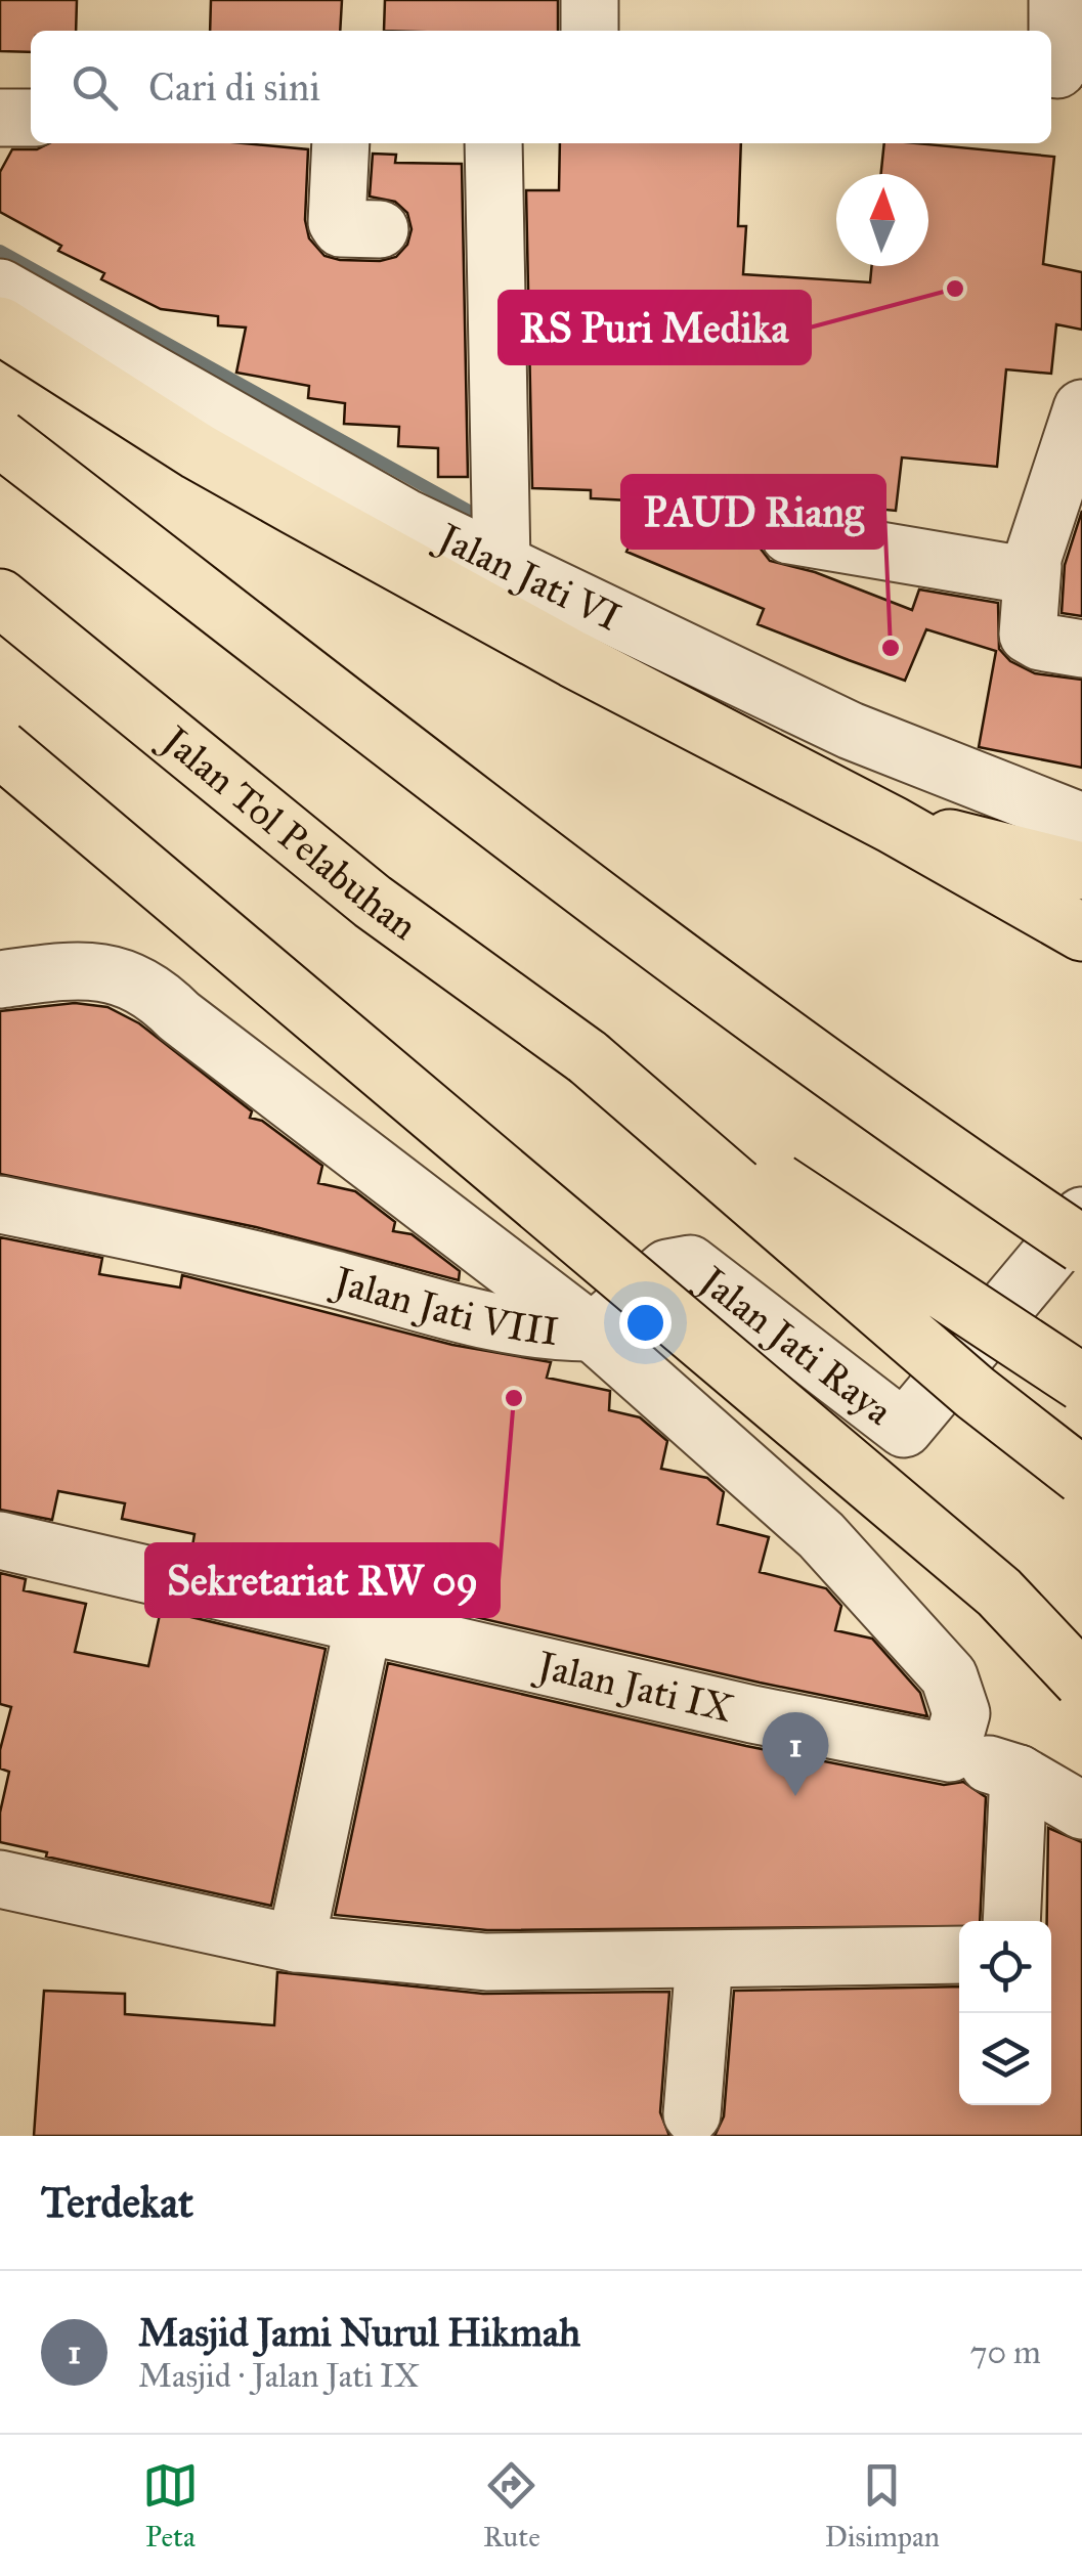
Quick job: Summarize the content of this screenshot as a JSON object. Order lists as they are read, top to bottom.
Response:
{
  "streets": {
    "highway": ["Jalan Tol Pelabuhan"],
    "street": [
      "Jalan Jati VI",
      "Jalan Jati VIII",
      "Jalan Jati Raya",
      "Jalan Jati IX"
    ]
  },
  "crossings": [
    ["Jalan Jati VIII", "Jalan Jati Raya"],
    ["Jalan Jati VIII", "Jalan Jati IX"]
  ],
  "places": ["RS Puri Medika", "PAUD Riang", "Sekretariat RW 09"],
  "north": "top",
  "page": {
    "search": "Cari di sini",
    "pins": "1",
    "heading": "Terdekat",
    "list": [
      {
        "mark": "1",
        "name": "Masjid Jami Nurul Hikmah",
        "note": "Masjid · Jalan Jati IX",
        "value": "70 m"
      }
    ],
    "nav": ["Peta", "Rute", "Disimpan"]
  }
}
